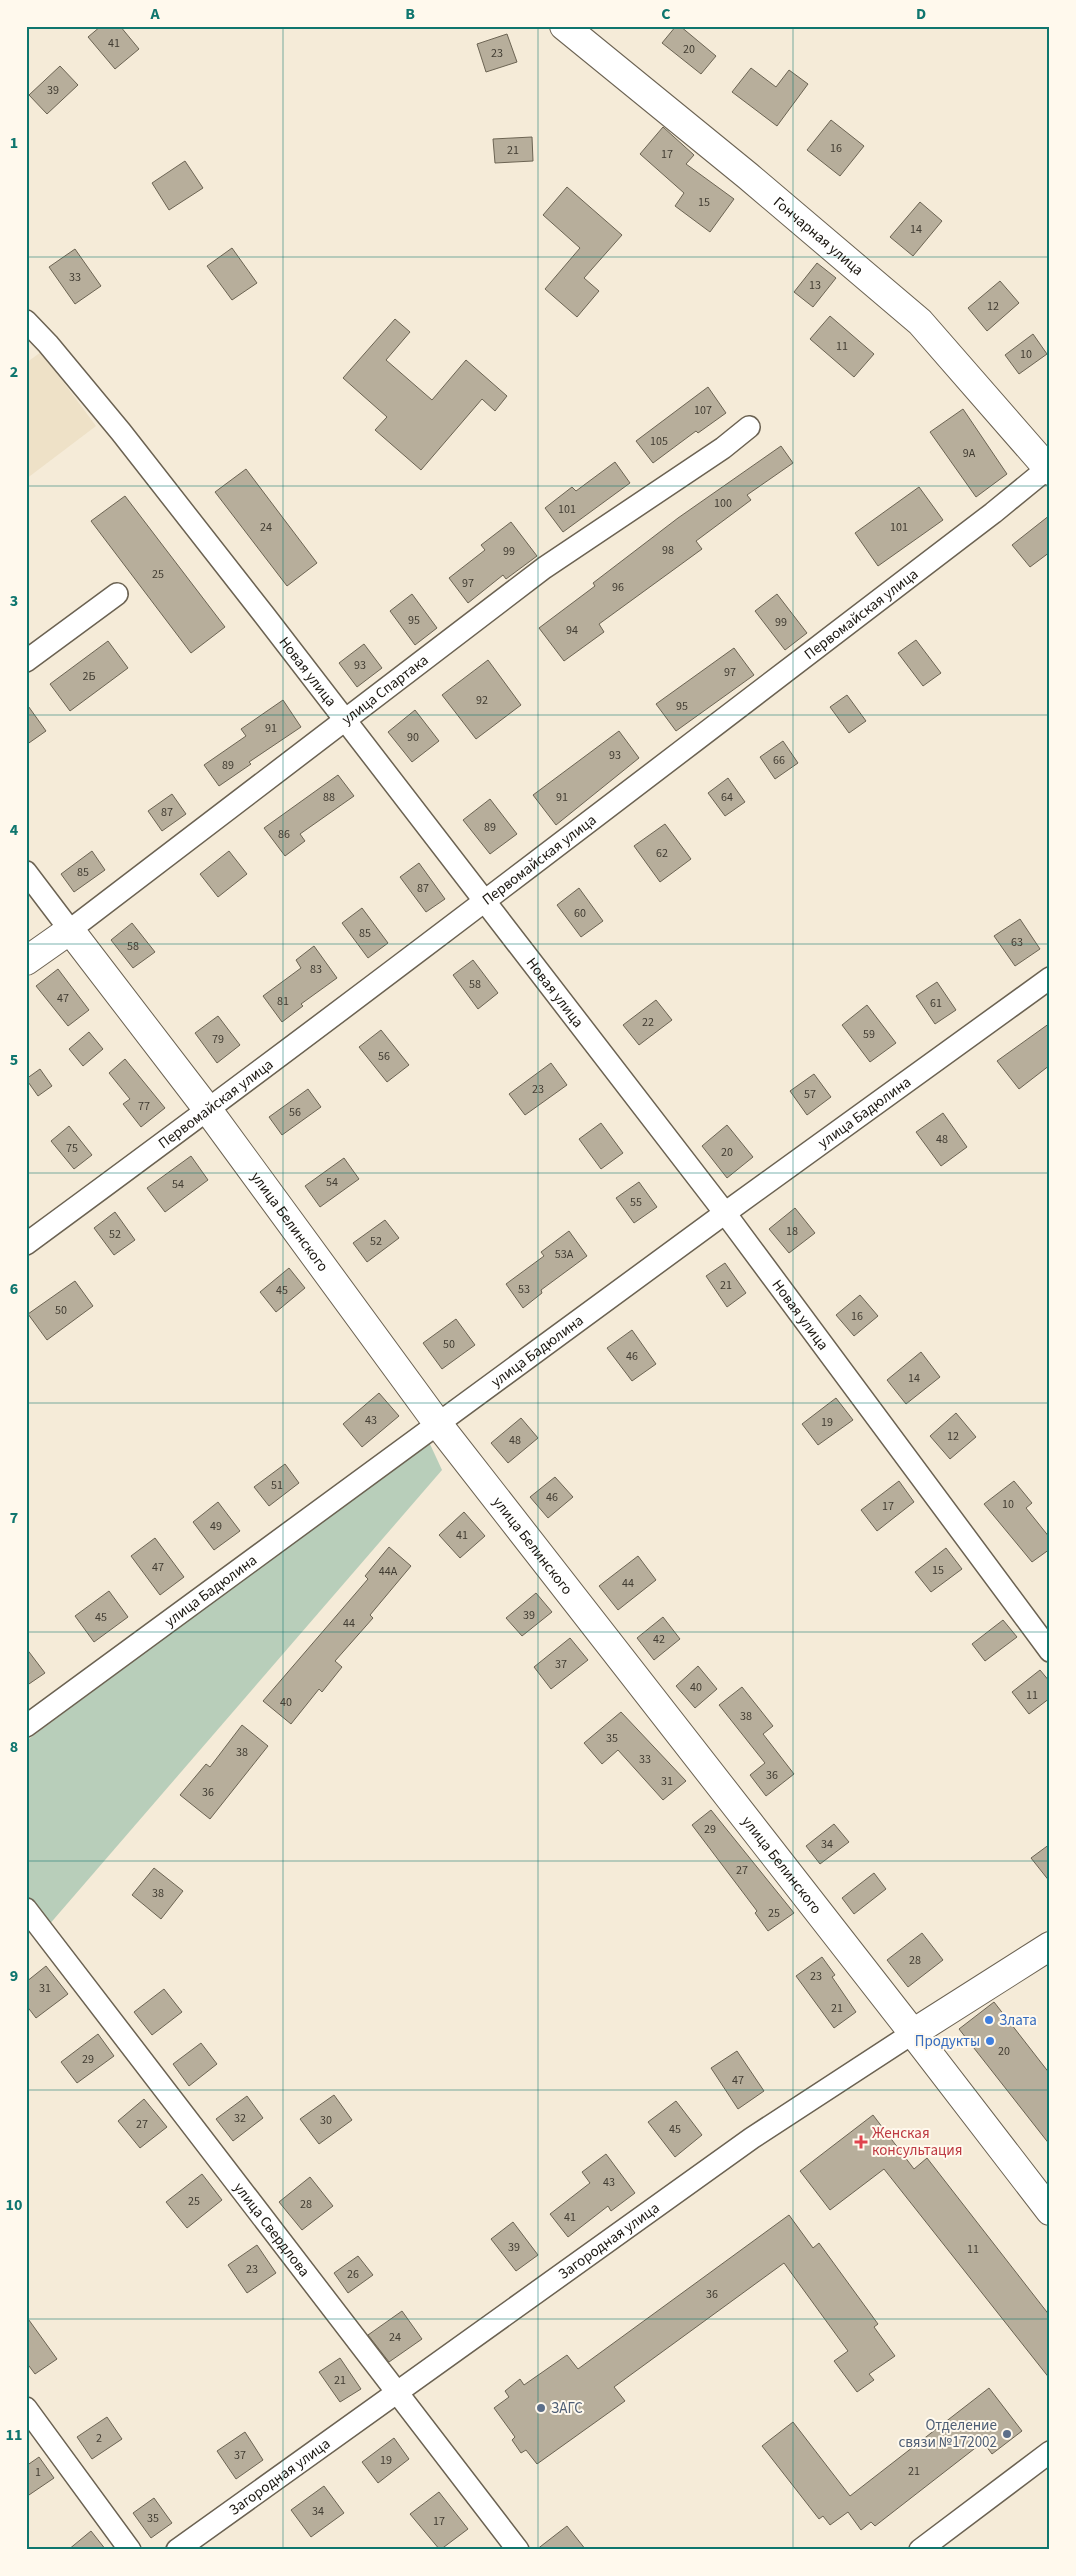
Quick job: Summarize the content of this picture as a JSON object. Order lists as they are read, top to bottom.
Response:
{
  "streets": {
    "street": [
      "Гончарная улица",
      "Первомайская улица",
      "Новая улица",
      "улица Спартака",
      "улица Бадюлина",
      "улица Белинского",
      "улица Свердлова",
      "Загородная улица"
    ]
  },
  "crossings": [
    ["Гончарная улица", "Первомайская улица"],
    ["Первомайская улица", "Новая улица"],
    ["Первомайская улица", "улица Белинского"],
    ["Новая улица", "улица Спартака"],
    ["Новая улица", "улица Бадюлина"],
    ["улица Спартака", "улица Белинского"],
    ["улица Бадюлина", "улица Белинского"],
    ["улица Белинского", "Загородная улица"],
    ["улица Свердлова", "Загородная улица"]
  ],
  "places": {
    "other": [
      "Злата",
      "Продукты",
      "ЗАГС",
      "Отделение связи №172002"
    ],
    "health": ["Женская консультация"]
  },
  "house_numbers": [
    "41",
    "20",
    "23",
    "39",
    "16",
    "21",
    "17",
    "15",
    "14",
    "33",
    "13",
    "12",
    "11",
    "10",
    "107",
    "105",
    "9А",
    "100",
    "101",
    "24",
    "101",
    "98",
    "99",
    "25",
    "97",
    "96",
    "95",
    "99",
    "94",
    "93",
    "97",
    "2Б",
    "92",
    "95",
    "91",
    "90",
    "93",
    "66",
    "89",
    "88",
    "91",
    "64",
    "87",
    "89",
    "86",
    "62",
    "85",
    "87",
    "60",
    "85",
    "63",
    "58",
    "83",
    "58",
    "47",
    "81",
    "61",
    "22",
    "59",
    "79",
    "56",
    "23",
    "57",
    "77",
    "56",
    "48",
    "75",
    "20",
    "54",
    "54",
    "55",
    "18",
    "52",
    "52",
    "53А",
    "21",
    "53",
    "45",
    "50",
    "16",
    "50",
    "46",
    "14",
    "43",
    "19",
    "12",
    "48",
    "51",
    "46",
    "10",
    "17",
    "49",
    "41",
    "47",
    "15",
    "44А",
    "44",
    "39",
    "45",
    "44",
    "42",
    "37",
    "40",
    "11",
    "40",
    "38",
    "35",
    "38",
    "33",
    "36",
    "31",
    "36",
    "29",
    "34",
    "27",
    "38",
    "25",
    "28",
    "23",
    "31",
    "21",
    "20",
    "29",
    "47",
    "32",
    "30",
    "27",
    "45",
    "43",
    "25",
    "28",
    "41",
    "39",
    "11",
    "23",
    "26",
    "36",
    "24",
    "21",
    "2",
    "37",
    "19",
    "21",
    "1",
    "34",
    "35",
    "17"
  ],
  "grid": {
    "columns": [
      "A",
      "B",
      "C",
      "D"
    ],
    "rows": [
      "1",
      "2",
      "3",
      "4",
      "5",
      "6",
      "7",
      "8",
      "9",
      "10",
      "11"
    ]
  }
}
